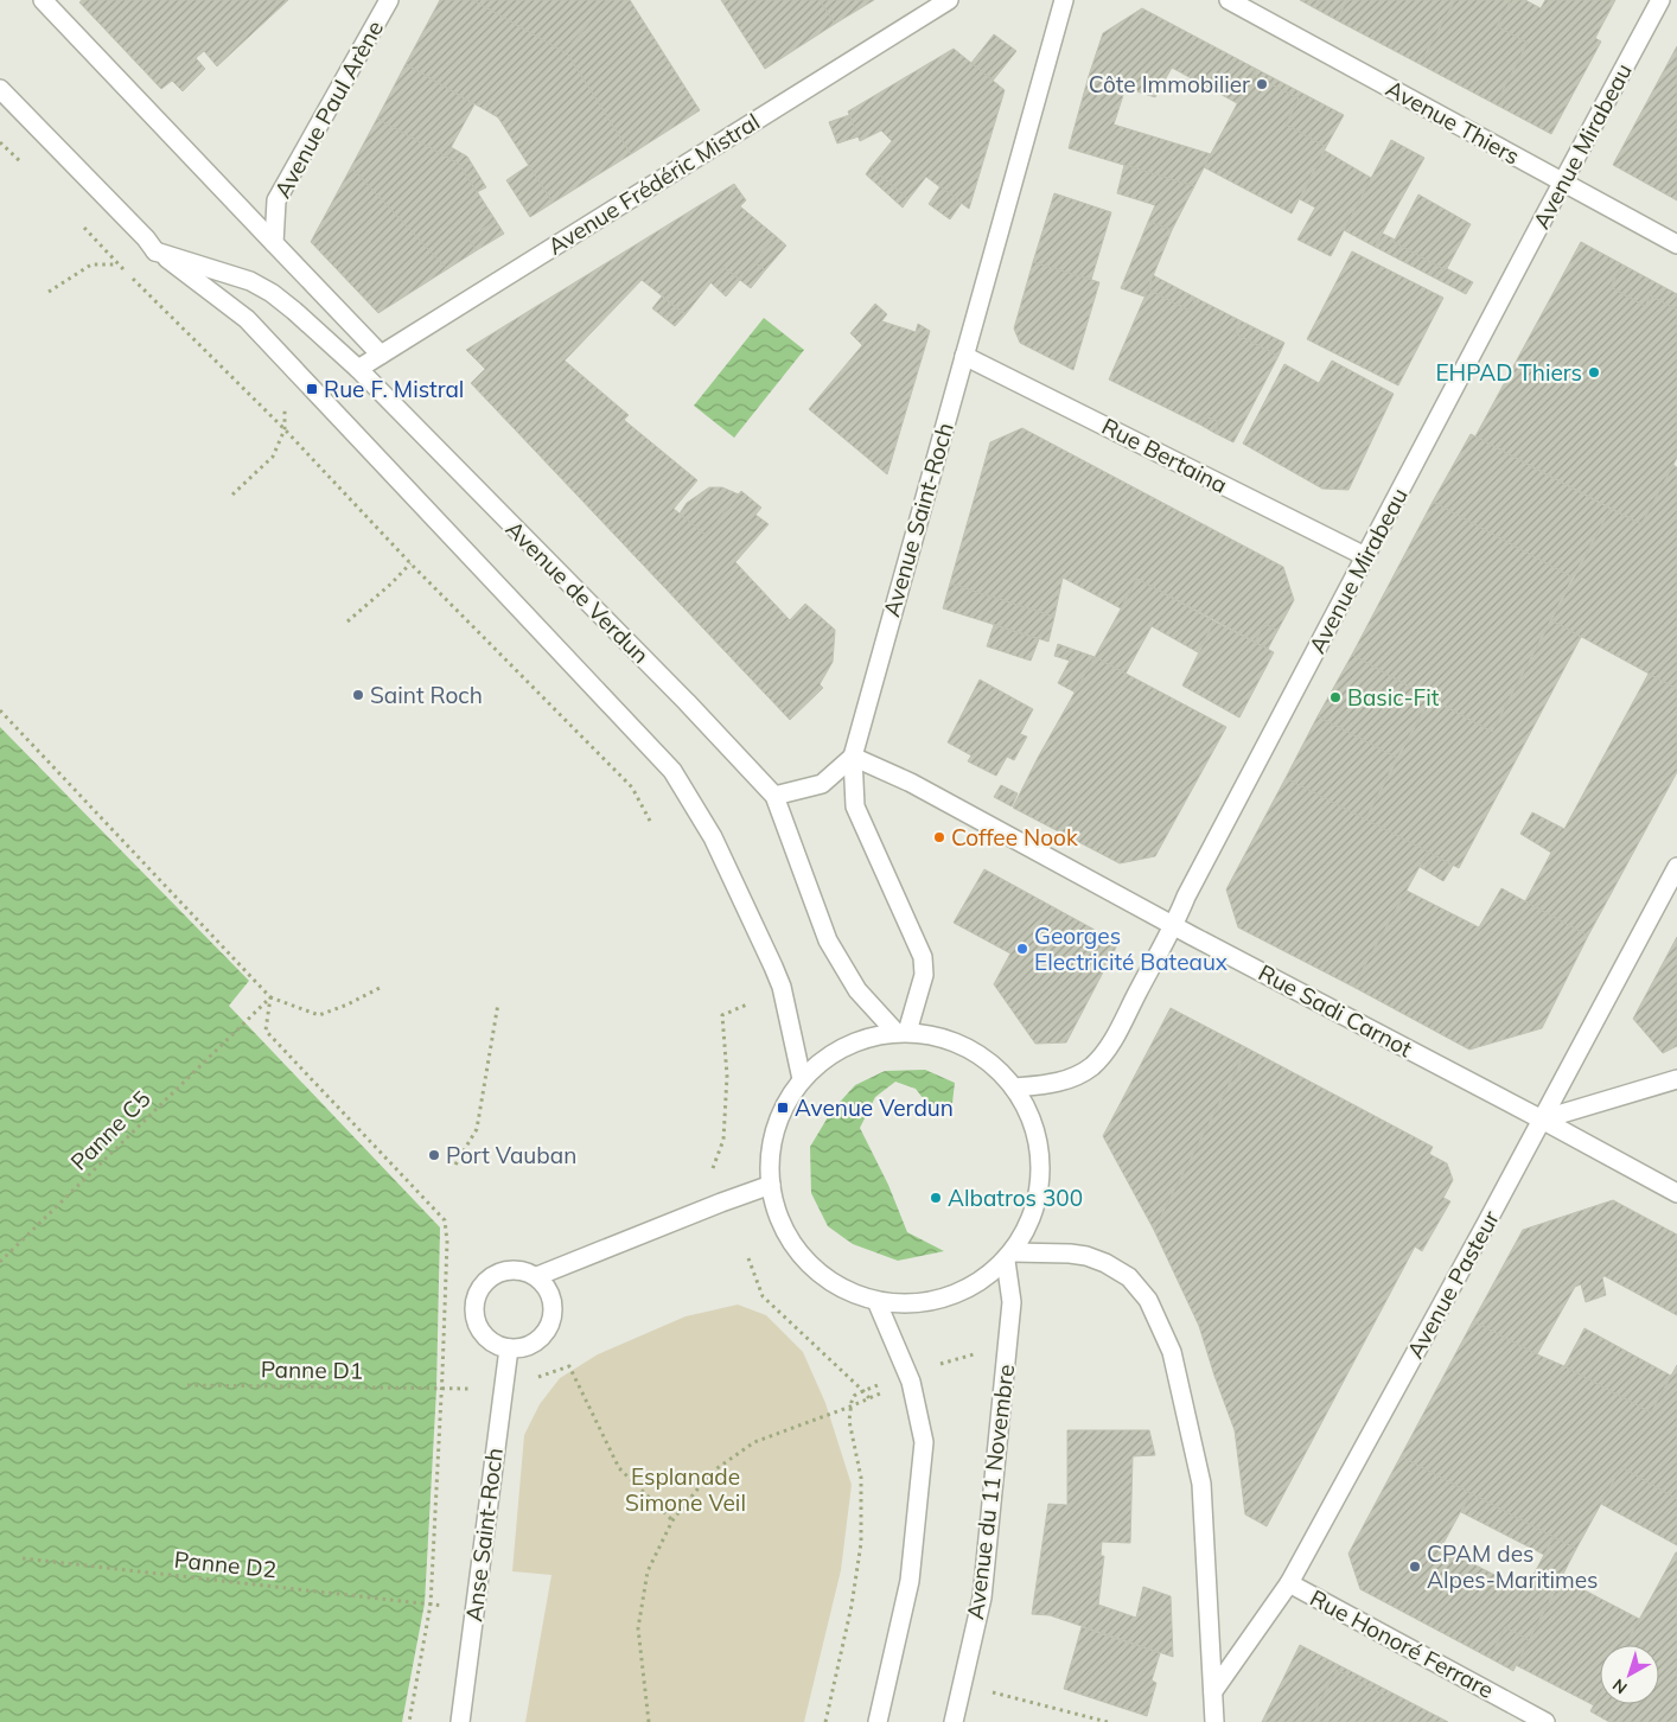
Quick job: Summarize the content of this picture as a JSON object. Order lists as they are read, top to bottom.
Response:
{
  "streets": {
    "street": [
      "Avenue Paul Arène",
      "Avenue Thiers",
      "Avenue Mirabeau",
      "Avenue Frédéric Mistral",
      "Rue Bertaina",
      "Avenue Saint-Roch",
      "Avenue de Verdun",
      "Rue Sadi Carnot",
      "Avenue Pasteur",
      "Avenue du 11 Novembre",
      "Anse Saint-Roch",
      "Rue Honoré Ferrare"
    ],
    "path": ["Panne C5", "Panne D1", "Panne D2"]
  },
  "crossings": [
    ["Avenue Thiers", "Avenue Mirabeau"],
    ["Avenue Mirabeau", "Rue Bertaina"],
    ["Avenue Mirabeau", "Rue Sadi Carnot"],
    ["Avenue Frédéric Mistral", "Avenue de Verdun"],
    ["Rue Bertaina", "Avenue Saint-Roch"],
    ["Avenue Saint-Roch", "Avenue de Verdun"],
    ["Avenue Saint-Roch", "Rue Sadi Carnot"],
    ["Rue Sadi Carnot", "Avenue Pasteur"],
    ["Avenue Pasteur", "Rue Honoré Ferrare"]
  ],
  "parks": ["Esplanade Simone Veil"],
  "places": {
    "other": [
      "Côte Immobilier",
      "EHPAD Thiers",
      "Saint Roch",
      "Basic-Fit",
      "Coffee Nook",
      "Georges Electricité Bateaux",
      "Port Vauban",
      "Albatros 300",
      "CPAM des Alpes-Maritimes"
    ],
    "transit": ["Rue F. Mistral", "Avenue Verdun"]
  },
  "north": "bottom left"
}
